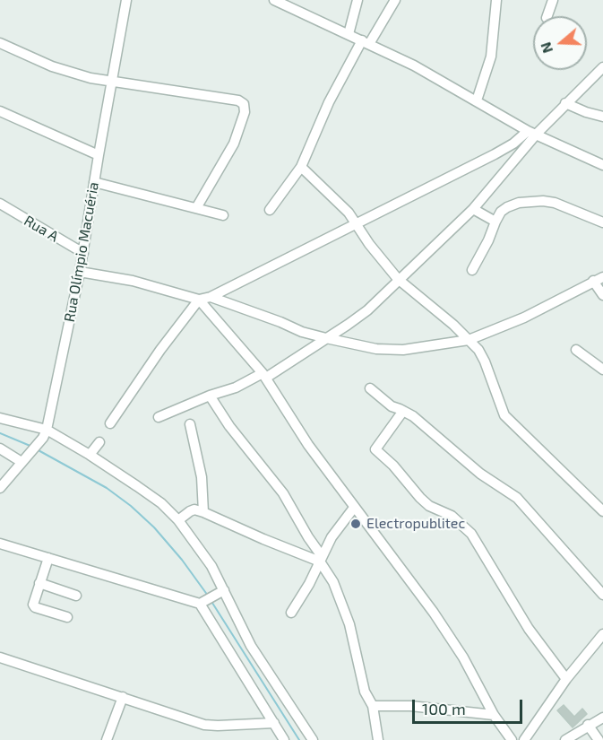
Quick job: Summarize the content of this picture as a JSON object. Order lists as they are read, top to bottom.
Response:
{
  "streets": {
    "street": ["Rua A", "Rua Olímpio Macuéria"]
  },
  "crossings": [
    ["Rua A", "Rua Olímpio Macuéria"]
  ],
  "places": ["Electropublitec"],
  "scale_bar": "100 m",
  "north": "left"
}
